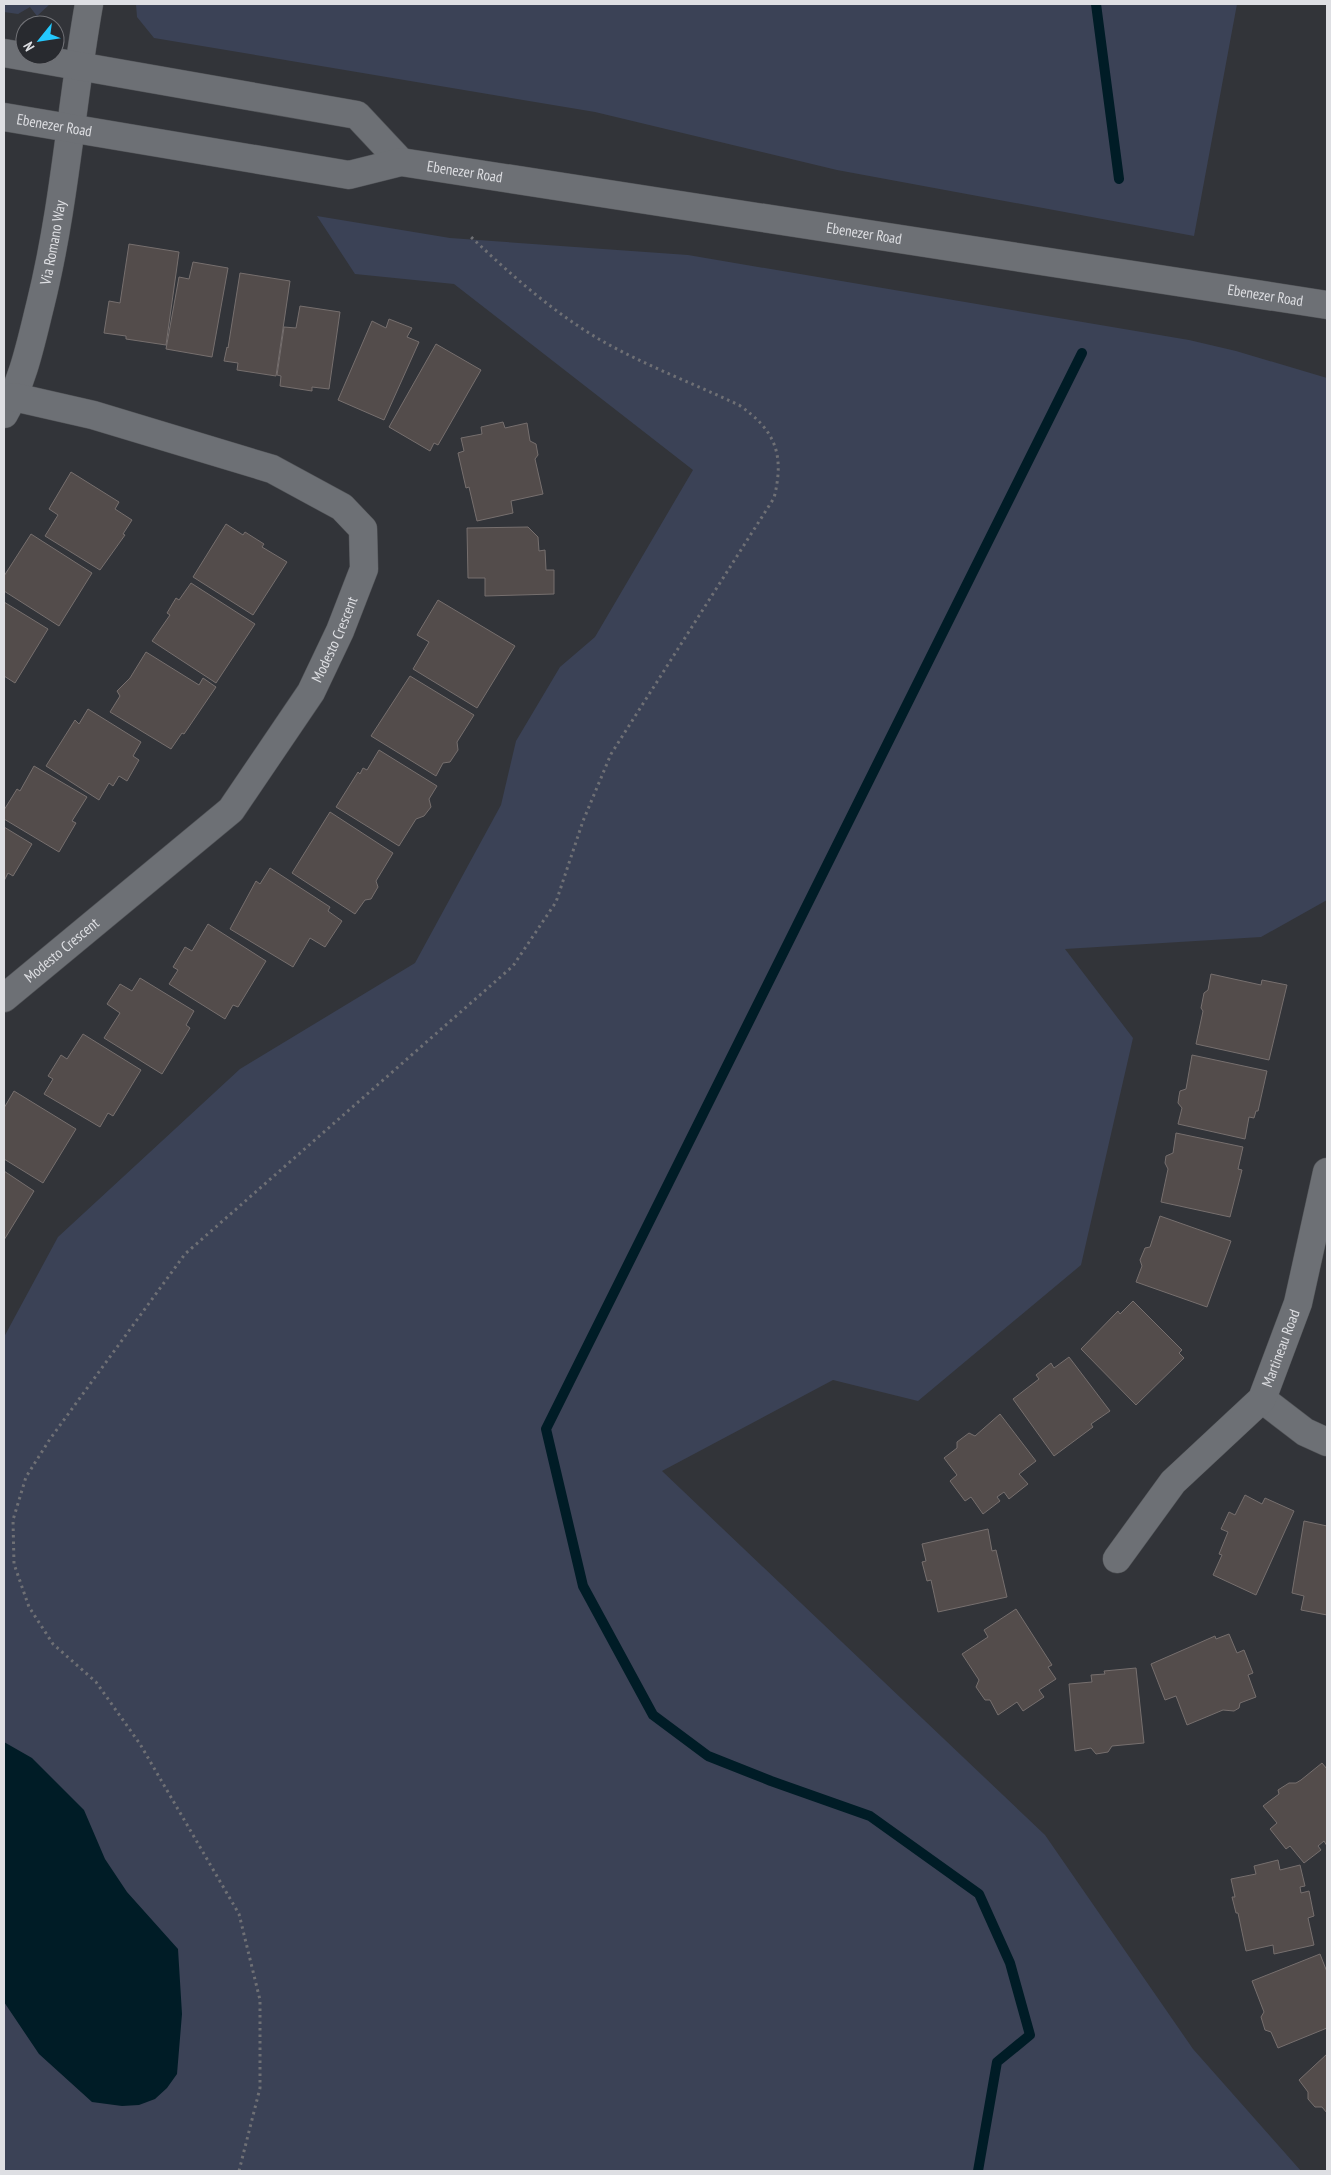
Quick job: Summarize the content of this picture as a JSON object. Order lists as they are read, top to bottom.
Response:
{
  "streets": {
    "street": [
      "Ebenezer Road",
      "Via Romano Way",
      "Modesto Crescent",
      "Martineau Road"
    ]
  },
  "crossings": [
    ["Ebenezer Road", "Via Romano Way"],
    ["Via Romano Way", "Modesto Crescent"]
  ],
  "north": "bottom left"
}
